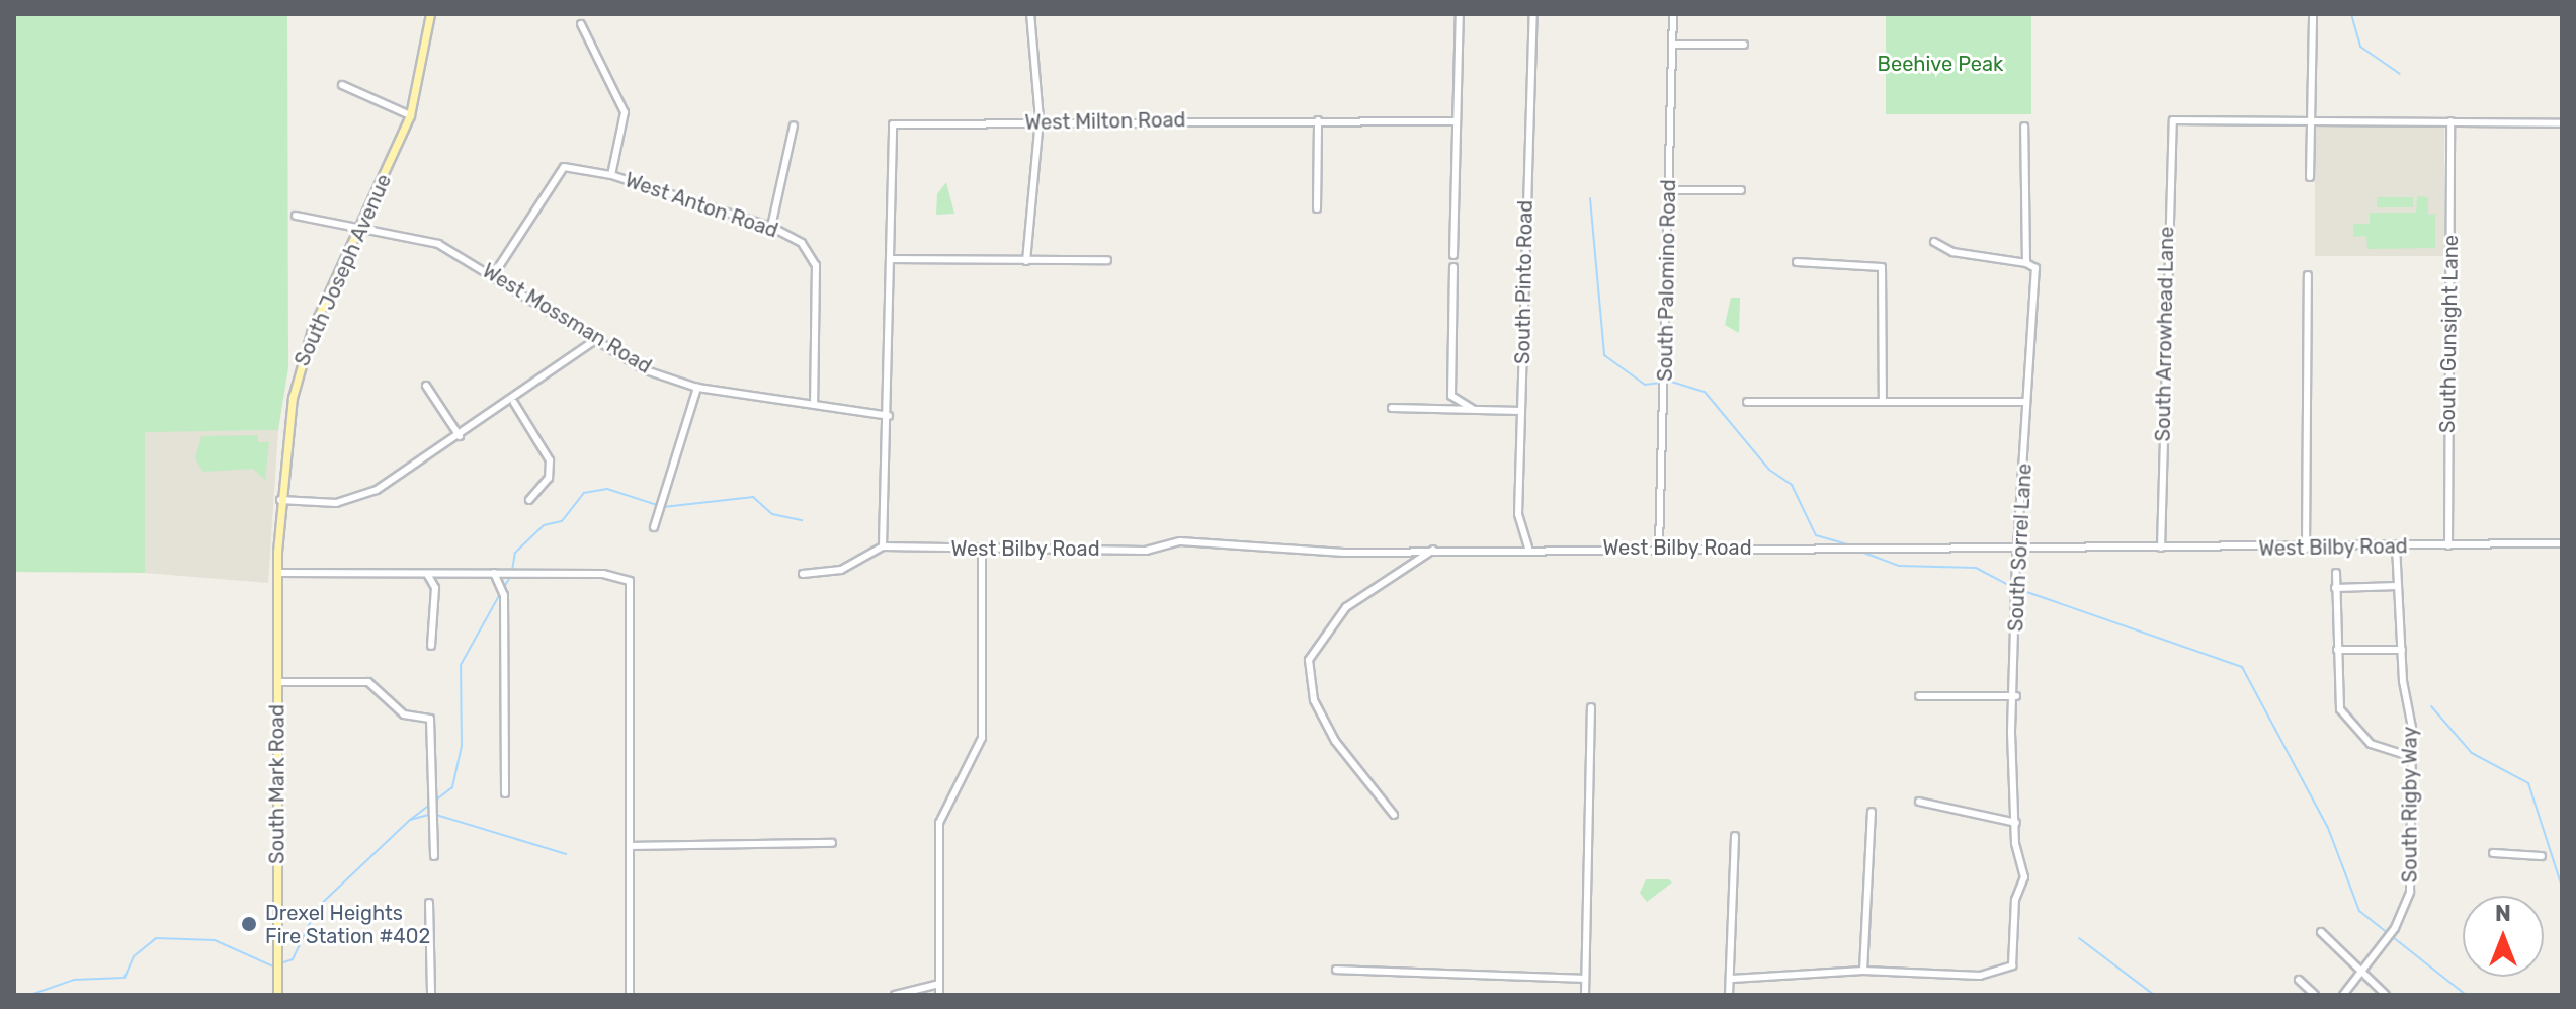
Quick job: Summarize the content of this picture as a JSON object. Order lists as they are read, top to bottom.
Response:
{
  "streets": {
    "main road": ["South Joseph Avenue", "South Mark Road"],
    "street": [
      "West Milton Road",
      "West Anton Road",
      "South Palomino Road",
      "South Pinto Road",
      "West Mossman Road",
      "South Arrowhead Lane",
      "South Gunsight Lane",
      "West Bilby Road",
      "South Sorrel Lane",
      "South Rigby Way"
    ]
  },
  "crossings": [
    ["West Anton Road", "West Mossman Road"],
    ["South Joseph Avenue", "West Mossman Road"],
    ["South Joseph Avenue", "South Mark Road"],
    ["South Palomino Road", "West Bilby Road"],
    ["South Pinto Road", "West Bilby Road"],
    ["South Arrowhead Lane", "West Bilby Road"],
    ["South Gunsight Lane", "West Bilby Road"],
    ["West Bilby Road", "South Sorrel Lane"],
    ["West Bilby Road", "South Rigby Way"]
  ],
  "parks": ["Beehive Peak"],
  "places": ["Drexel Heights Fire Station #402"],
  "north": "top"
}
